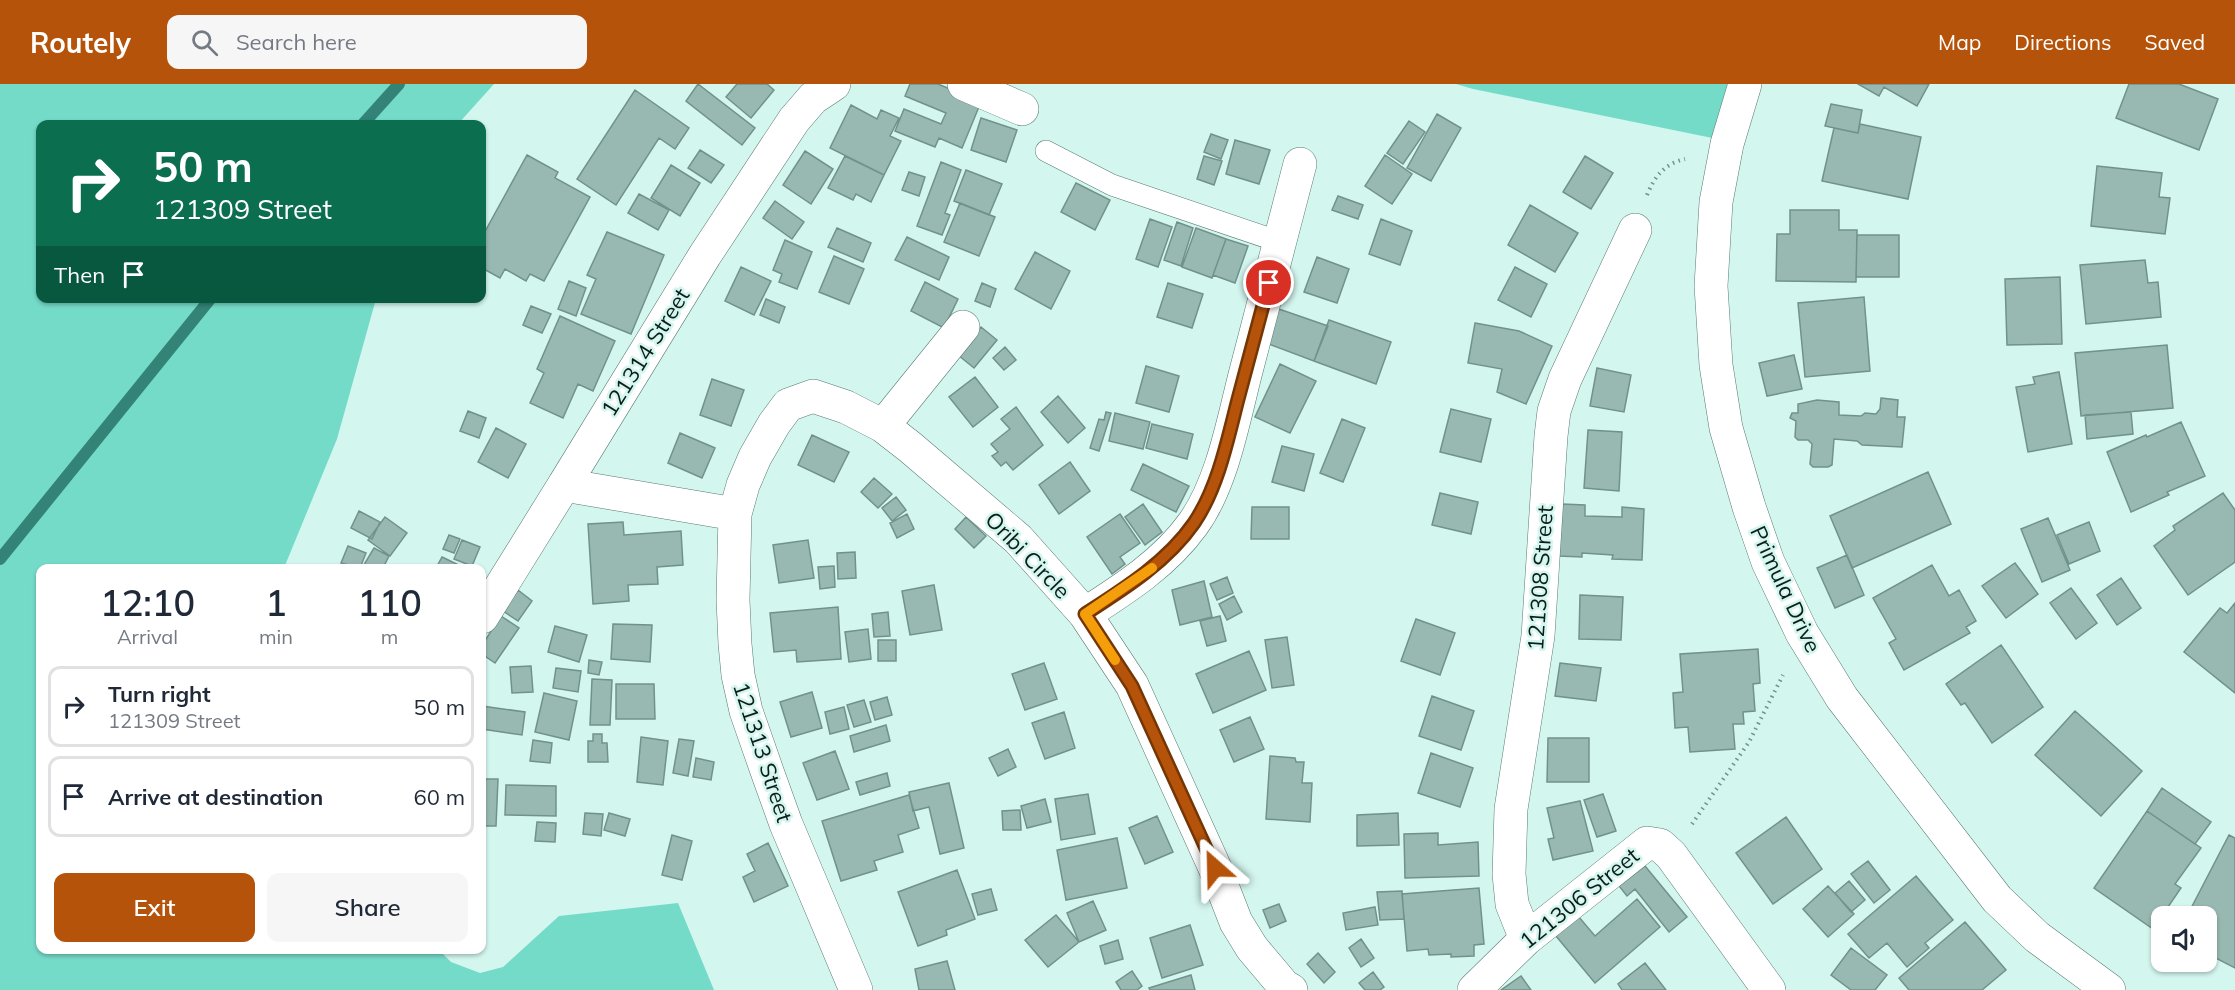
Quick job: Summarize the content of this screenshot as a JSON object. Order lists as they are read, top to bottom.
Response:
{
  "streets": {
    "street": [
      "121314 Street",
      "Oribi Circle",
      "121308 Street",
      "Primula Drive",
      "121313 Street",
      "121306 Street"
    ]
  },
  "crossings": [
    ["Oribi Circle", "121313 Street"],
    ["121308 Street", "121306 Street"]
  ],
  "page": {
    "header": "Routely",
    "search": "Search here",
    "nav": ["Map", "Directions", "Saved"],
    "turn": ["50 m", "121309 Street"],
    "then": "Then",
    "eta": [
      "12:10",
      "Arrival",
      "1",
      "min",
      "110",
      "m"
    ],
    "list": [
      {
        "name": "Turn right",
        "note": "121309 Street",
        "value": "50 m"
      },
      {
        "name": "Arrive at destination",
        "value": "60 m"
      }
    ],
    "buttons": ["Exit", "Share"]
  }
}
